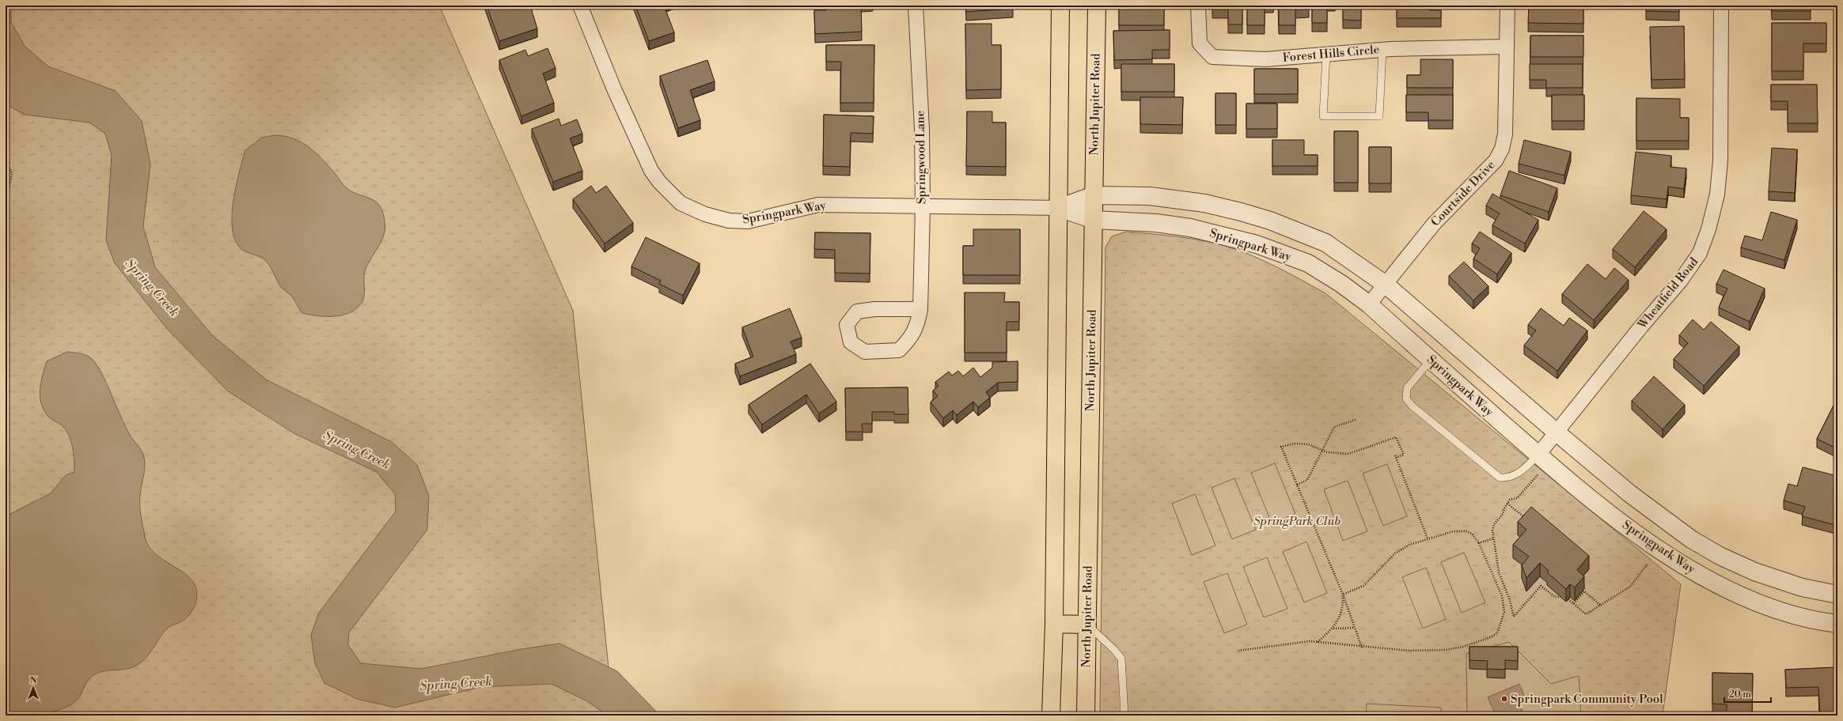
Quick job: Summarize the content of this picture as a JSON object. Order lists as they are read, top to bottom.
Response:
{
  "streets": {
    "main road": ["North Jupiter Road"],
    "street": [
      "Forest Hills Circle",
      "Springwood Lane",
      "Courtside Drive",
      "Springpark Way",
      "Wheatfield Road"
    ]
  },
  "crossings": [
    ["Forest Hills Circle", "Courtside Drive"],
    ["North Jupiter Road", "Springpark Way"],
    ["Springwood Lane", "Springpark Way"],
    ["Courtside Drive", "Springpark Way"],
    ["Springpark Way", "Wheatfield Road"]
  ],
  "water": ["Spring Creek"],
  "parks": ["SpringPark Club"],
  "places": ["Springpark Community Pool"],
  "scale_bar": "20 m",
  "north": "top"
}
